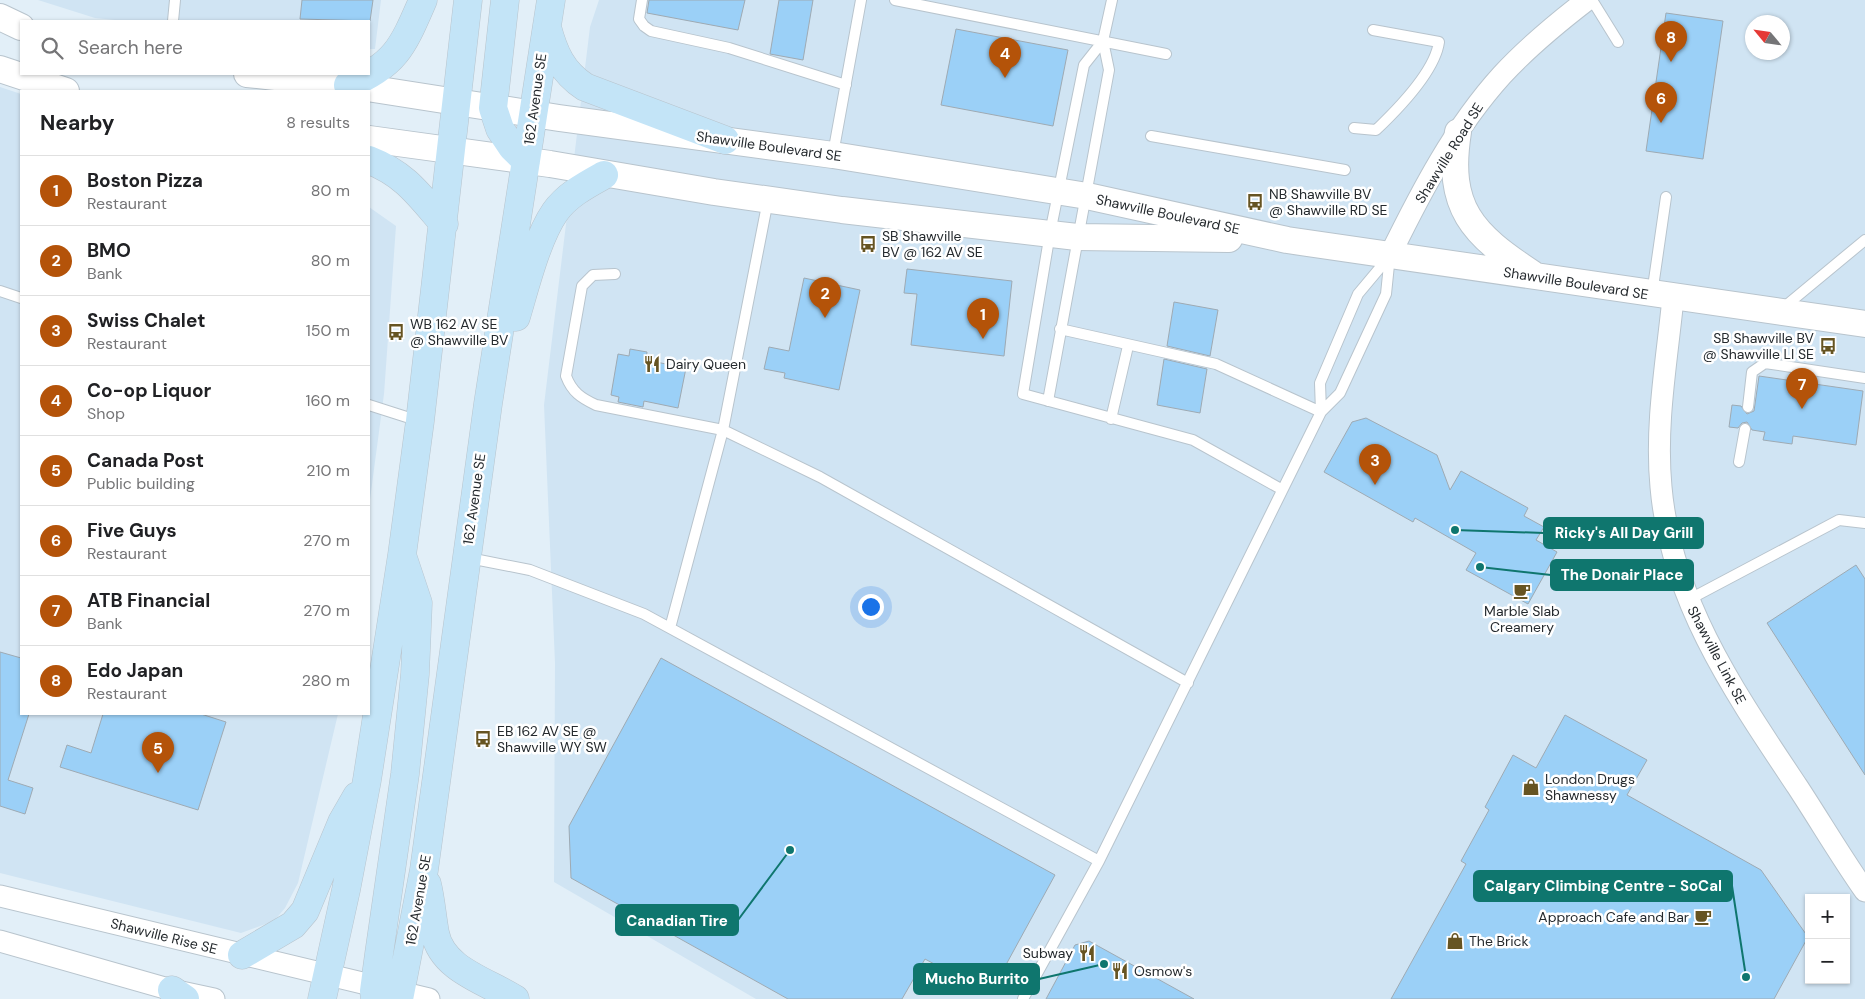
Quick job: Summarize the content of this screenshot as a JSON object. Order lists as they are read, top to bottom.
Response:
{
  "streets": {
    "main road": ["162 Avenue SE"],
    "street": [
      "Shawville Boulevard SE",
      "Shawville Road SE",
      "Shawville Link SE",
      "Shawville Rise SE"
    ]
  },
  "crossings": [
    ["162 Avenue SE", "Shawville Boulevard SE"],
    ["162 Avenue SE", "Shawville Rise SE"],
    ["Shawville Boulevard SE", "Shawville Road SE"],
    ["Shawville Boulevard SE", "Shawville Link SE"]
  ],
  "places": {
    "bus stop": [
      "NB Shawville BV @ Shawville RD SE",
      "SB Shawville BV @ 162 AV SE",
      "WB 162 AV SE @ Shawville BV",
      "SB Shawville BV @ Shawville LI SE",
      "EB 162 AV SE @ Shawville WY SW"
    ],
    "restaurant": ["Dairy Queen", "Subway", "Osmow's"],
    "other": [
      "Ricky's All Day Grill",
      "The Donair Place",
      "Canadian Tire",
      "Mucho Burrito",
      "Calgary Climbing Centre - SoCal"
    ],
    "cafe": ["Marble Slab Creamery", "Approach Cafe and Bar"],
    "shop": ["London Drugs Shawnessy", "The Brick"]
  },
  "north": "top left",
  "page": {
    "search": "Search here",
    "pins": [
      "8",
      "4",
      "6",
      "2",
      "1",
      "7",
      "3",
      "5"
    ],
    "heading": ["Nearby", "8 results"],
    "list": [
      {
        "mark": "1",
        "name": "Boston Pizza",
        "note": "Restaurant",
        "value": "80 m"
      },
      {
        "mark": "2",
        "name": "BMO",
        "note": "Bank",
        "value": "80 m"
      },
      {
        "mark": "3",
        "name": "Swiss Chalet",
        "note": "Restaurant",
        "value": "150 m"
      },
      {
        "mark": "4",
        "name": "Co-op Liquor",
        "note": "Shop",
        "value": "160 m"
      },
      {
        "mark": "5",
        "name": "Canada Post",
        "note": "Public building",
        "value": "210 m"
      },
      {
        "mark": "6",
        "name": "Five Guys",
        "note": "Restaurant",
        "value": "270 m"
      },
      {
        "mark": "7",
        "name": "ATB Financial",
        "note": "Bank",
        "value": "270 m"
      },
      {
        "mark": "8",
        "name": "Edo Japan",
        "note": "Restaurant",
        "value": "280 m"
      }
    ],
    "map_buttons": ["+", "−"]
  }
}
